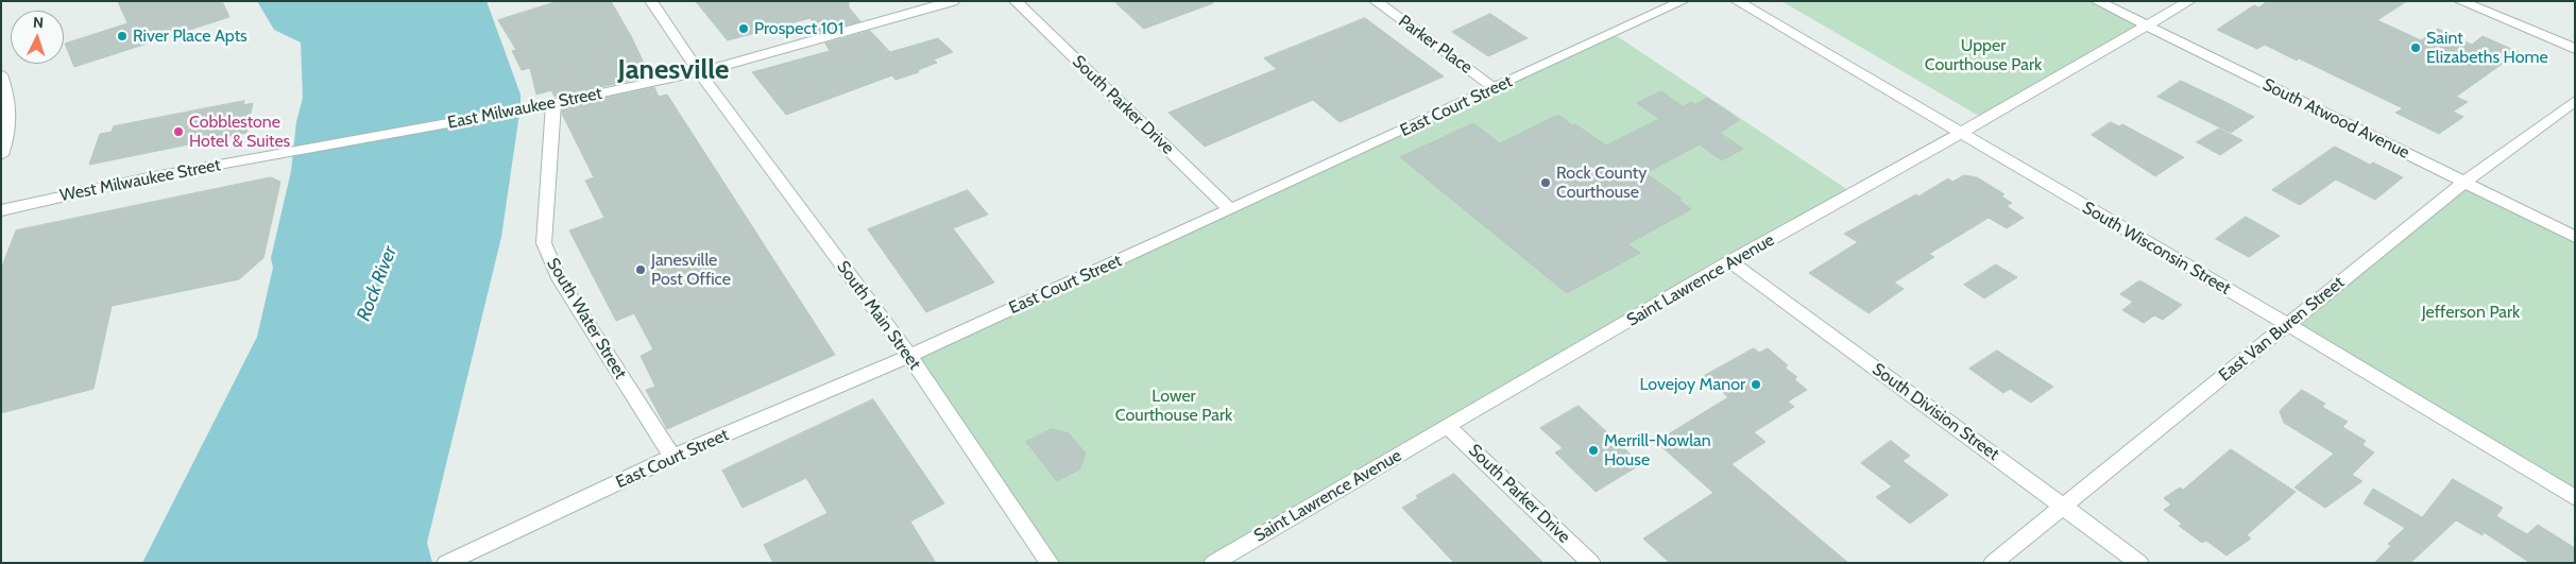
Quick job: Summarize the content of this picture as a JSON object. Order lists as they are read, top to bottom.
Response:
{
  "streets": {
    "street": [
      "Parker Place",
      "South Parker Drive",
      "East Court Street",
      "East Milwaukee Street",
      "South Atwood Avenue",
      "West Milwaukee Street",
      "South Wisconsin Street",
      "Saint Lawrence Avenue",
      "South Main Street",
      "South Water Street",
      "East Van Buren Street",
      "South Division Street"
    ]
  },
  "crossings": [
    ["Parker Place", "East Court Street"],
    ["South Parker Drive", "East Court Street"],
    ["South Parker Drive", "Saint Lawrence Avenue"],
    ["East Court Street", "South Main Street"],
    ["East Court Street", "South Water Street"],
    ["East Milwaukee Street", "West Milwaukee Street"],
    ["East Milwaukee Street", "South Main Street"],
    ["East Milwaukee Street", "South Water Street"],
    ["South Atwood Avenue", "Saint Lawrence Avenue"],
    ["South Atwood Avenue", "East Van Buren Street"],
    ["South Wisconsin Street", "Saint Lawrence Avenue"],
    ["South Wisconsin Street", "East Van Buren Street"],
    ["Saint Lawrence Avenue", "South Division Street"],
    ["East Van Buren Street", "South Division Street"]
  ],
  "districts": ["Janesville"],
  "water": ["Rock River"],
  "parks": ["Upper Courthouse Park", "Jefferson Park", "Lower Courthouse Park"],
  "places": [
    "Prospect 101",
    "River Place Apts",
    "Saint Elizabeths Home",
    "Cobblestone Hotel & Suites",
    "Rock County Courthouse",
    "Janesville Post Office",
    "Lovejoy Manor",
    "Merrill-Nowlan House"
  ],
  "north": "top"
}
